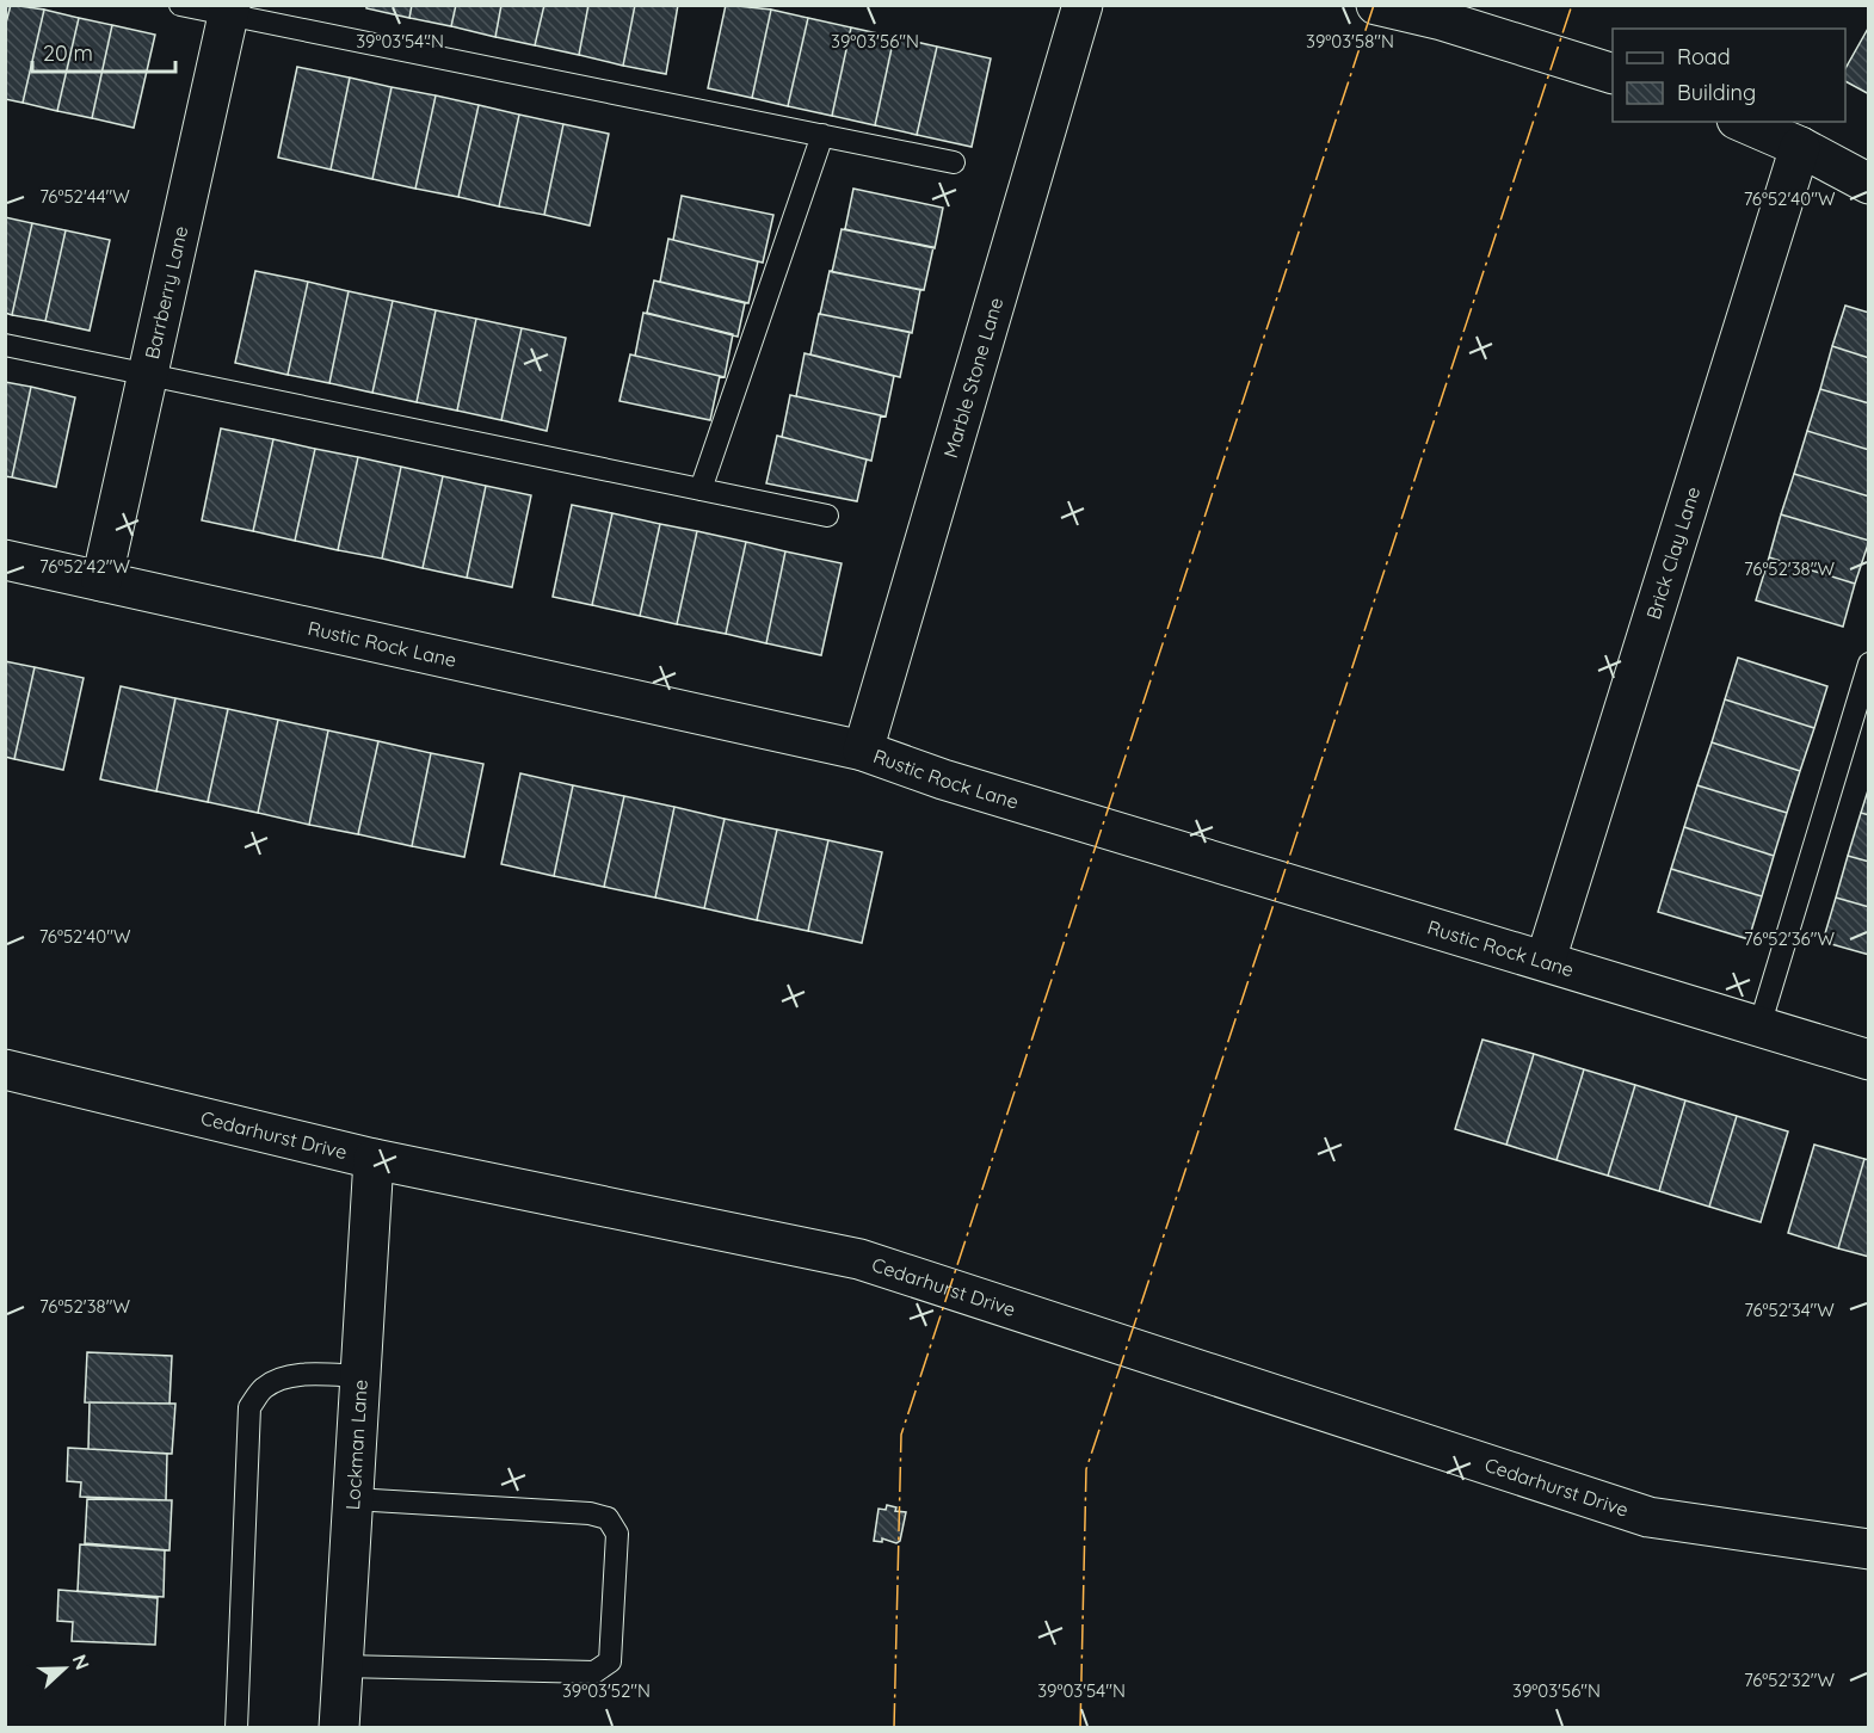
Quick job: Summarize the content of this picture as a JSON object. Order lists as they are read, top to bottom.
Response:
{
  "streets": {
    "street": [
      "Barrberry Lane",
      "Marble Stone Lane",
      "Brick Clay Lane",
      "Rustic Rock Lane",
      "Cedarhurst Drive",
      "Lockman Lane"
    ]
  },
  "crossings": [
    ["Barrberry Lane", "Rustic Rock Lane"],
    ["Marble Stone Lane", "Rustic Rock Lane"],
    ["Brick Clay Lane", "Rustic Rock Lane"],
    ["Cedarhurst Drive", "Lockman Lane"]
  ],
  "legend": ["Road", "Building"],
  "scale_bar": "20 m",
  "north": "right",
  "coordinates": [
    "39°03'54\"N",
    "39°03'56\"N",
    "39°03'58\"N",
    "76°52'44\"W",
    "76°52'40\"W",
    "76°52'42\"W",
    "76°52'38\"W",
    "76°52'36\"W",
    "76°52'34\"W",
    "76°52'32\"W",
    "39°03'52\"N"
  ]
}
